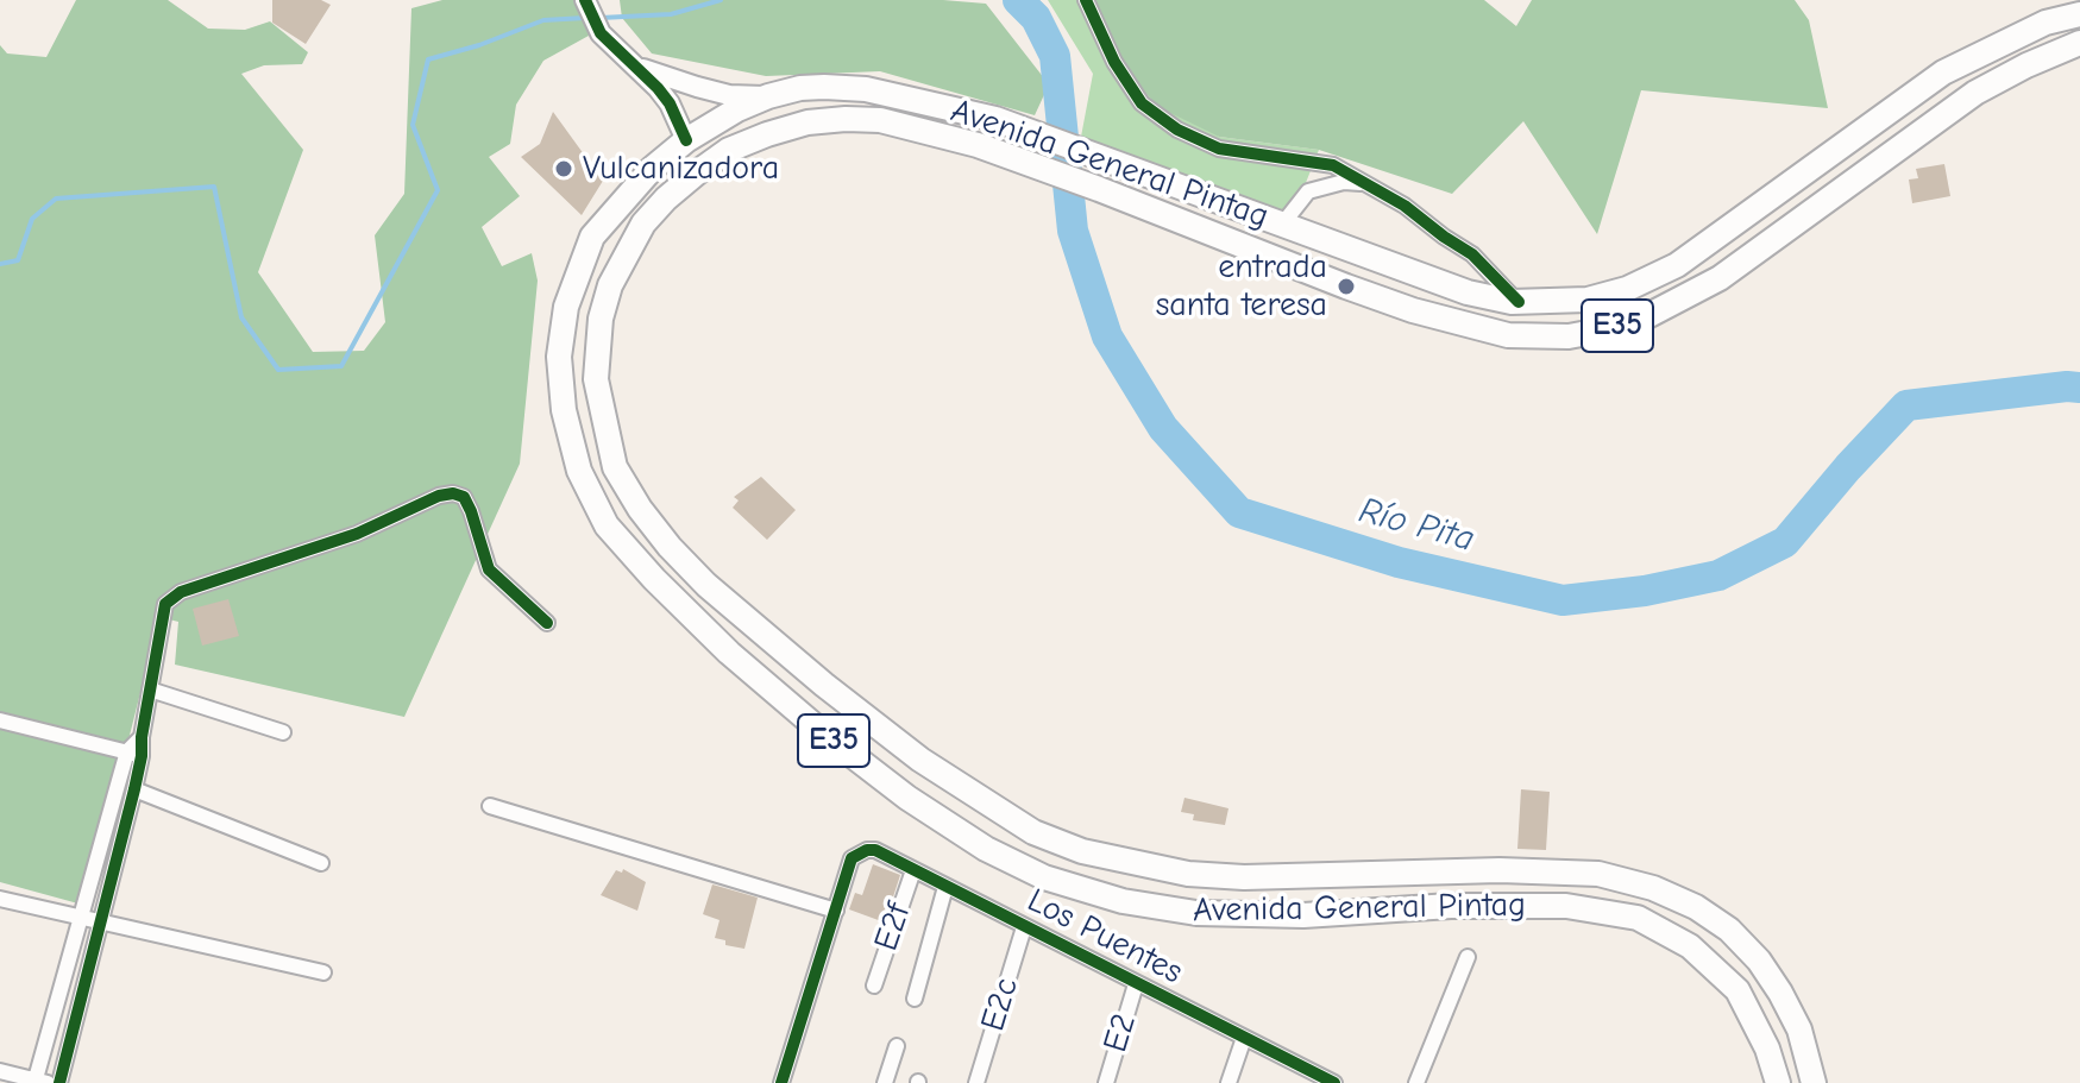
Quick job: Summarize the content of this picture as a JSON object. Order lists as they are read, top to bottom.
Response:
{
  "streets": {
    "highway": ["Avenida General Pintag", "E35"],
    "street": [
      "E2f",
      "Los Puentes",
      "E2c",
      "E2"
    ]
  },
  "crossings": [
    ["E2f", "Los Puentes"],
    ["Los Puentes", "E2c"],
    ["Los Puentes", "E2"]
  ],
  "water": ["Río Pita"],
  "places": ["Vulcanizadora", "entrada santa teresa"]
}
